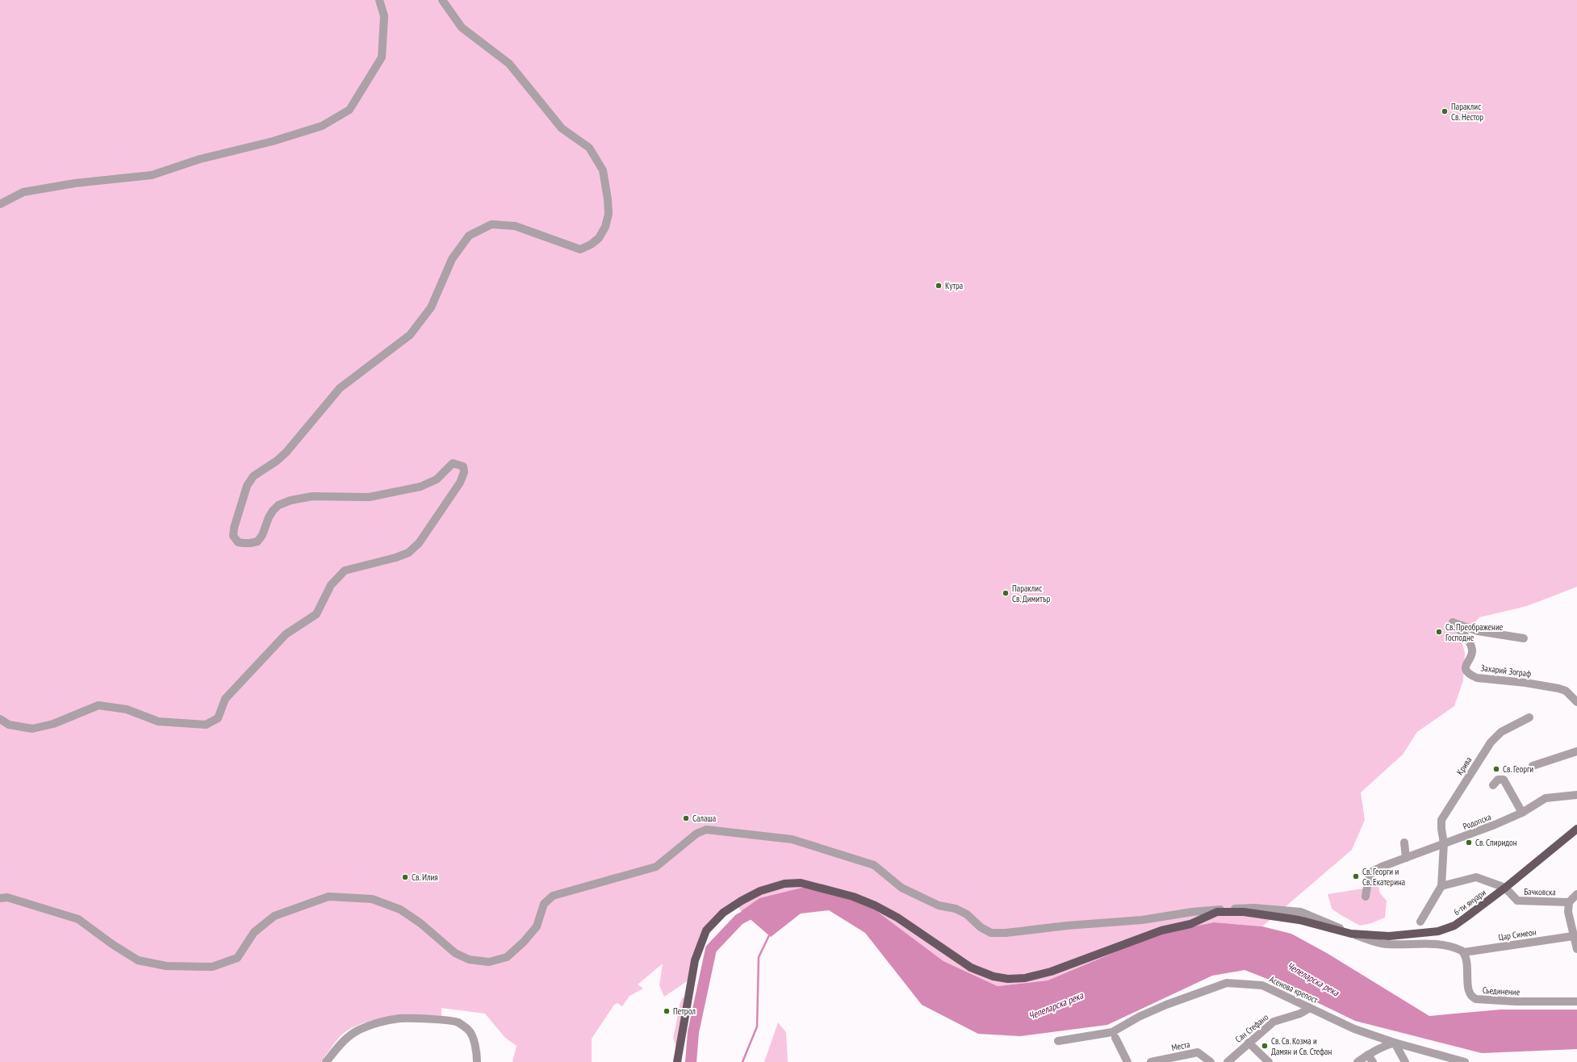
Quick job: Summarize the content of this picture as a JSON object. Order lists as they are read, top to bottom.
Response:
{
  "streets": {
    "main road": ["6-ти януари"],
    "street": [
      "Захарий Зограф",
      "Крива",
      "Родопска",
      "Бачковска",
      "Цар Симеон",
      "Асенова крепост",
      "Съединение",
      "Сан Стефано",
      "Места"
    ]
  },
  "crossings": [
    ["Крива", "Родопска"],
    ["Бачковска", "6-ти януари"],
    ["Цар Симеон", "Съединение"],
    ["Асенова крепост", "Сан Стефано"]
  ],
  "water": ["Чепеларска река"],
  "places": [
    "Параклис Св. Нестор",
    "Кутра",
    "Параклис Св. Димитър",
    "Св. Преображение Господне",
    "Св. Георги",
    "Салаша",
    "Св. Спиридон",
    "Св. Георги и Св. Екатерина",
    "Св. Илия",
    "Петрол",
    "Св. Св. Козма и Дамян и Св. Стефан"
  ]
}
